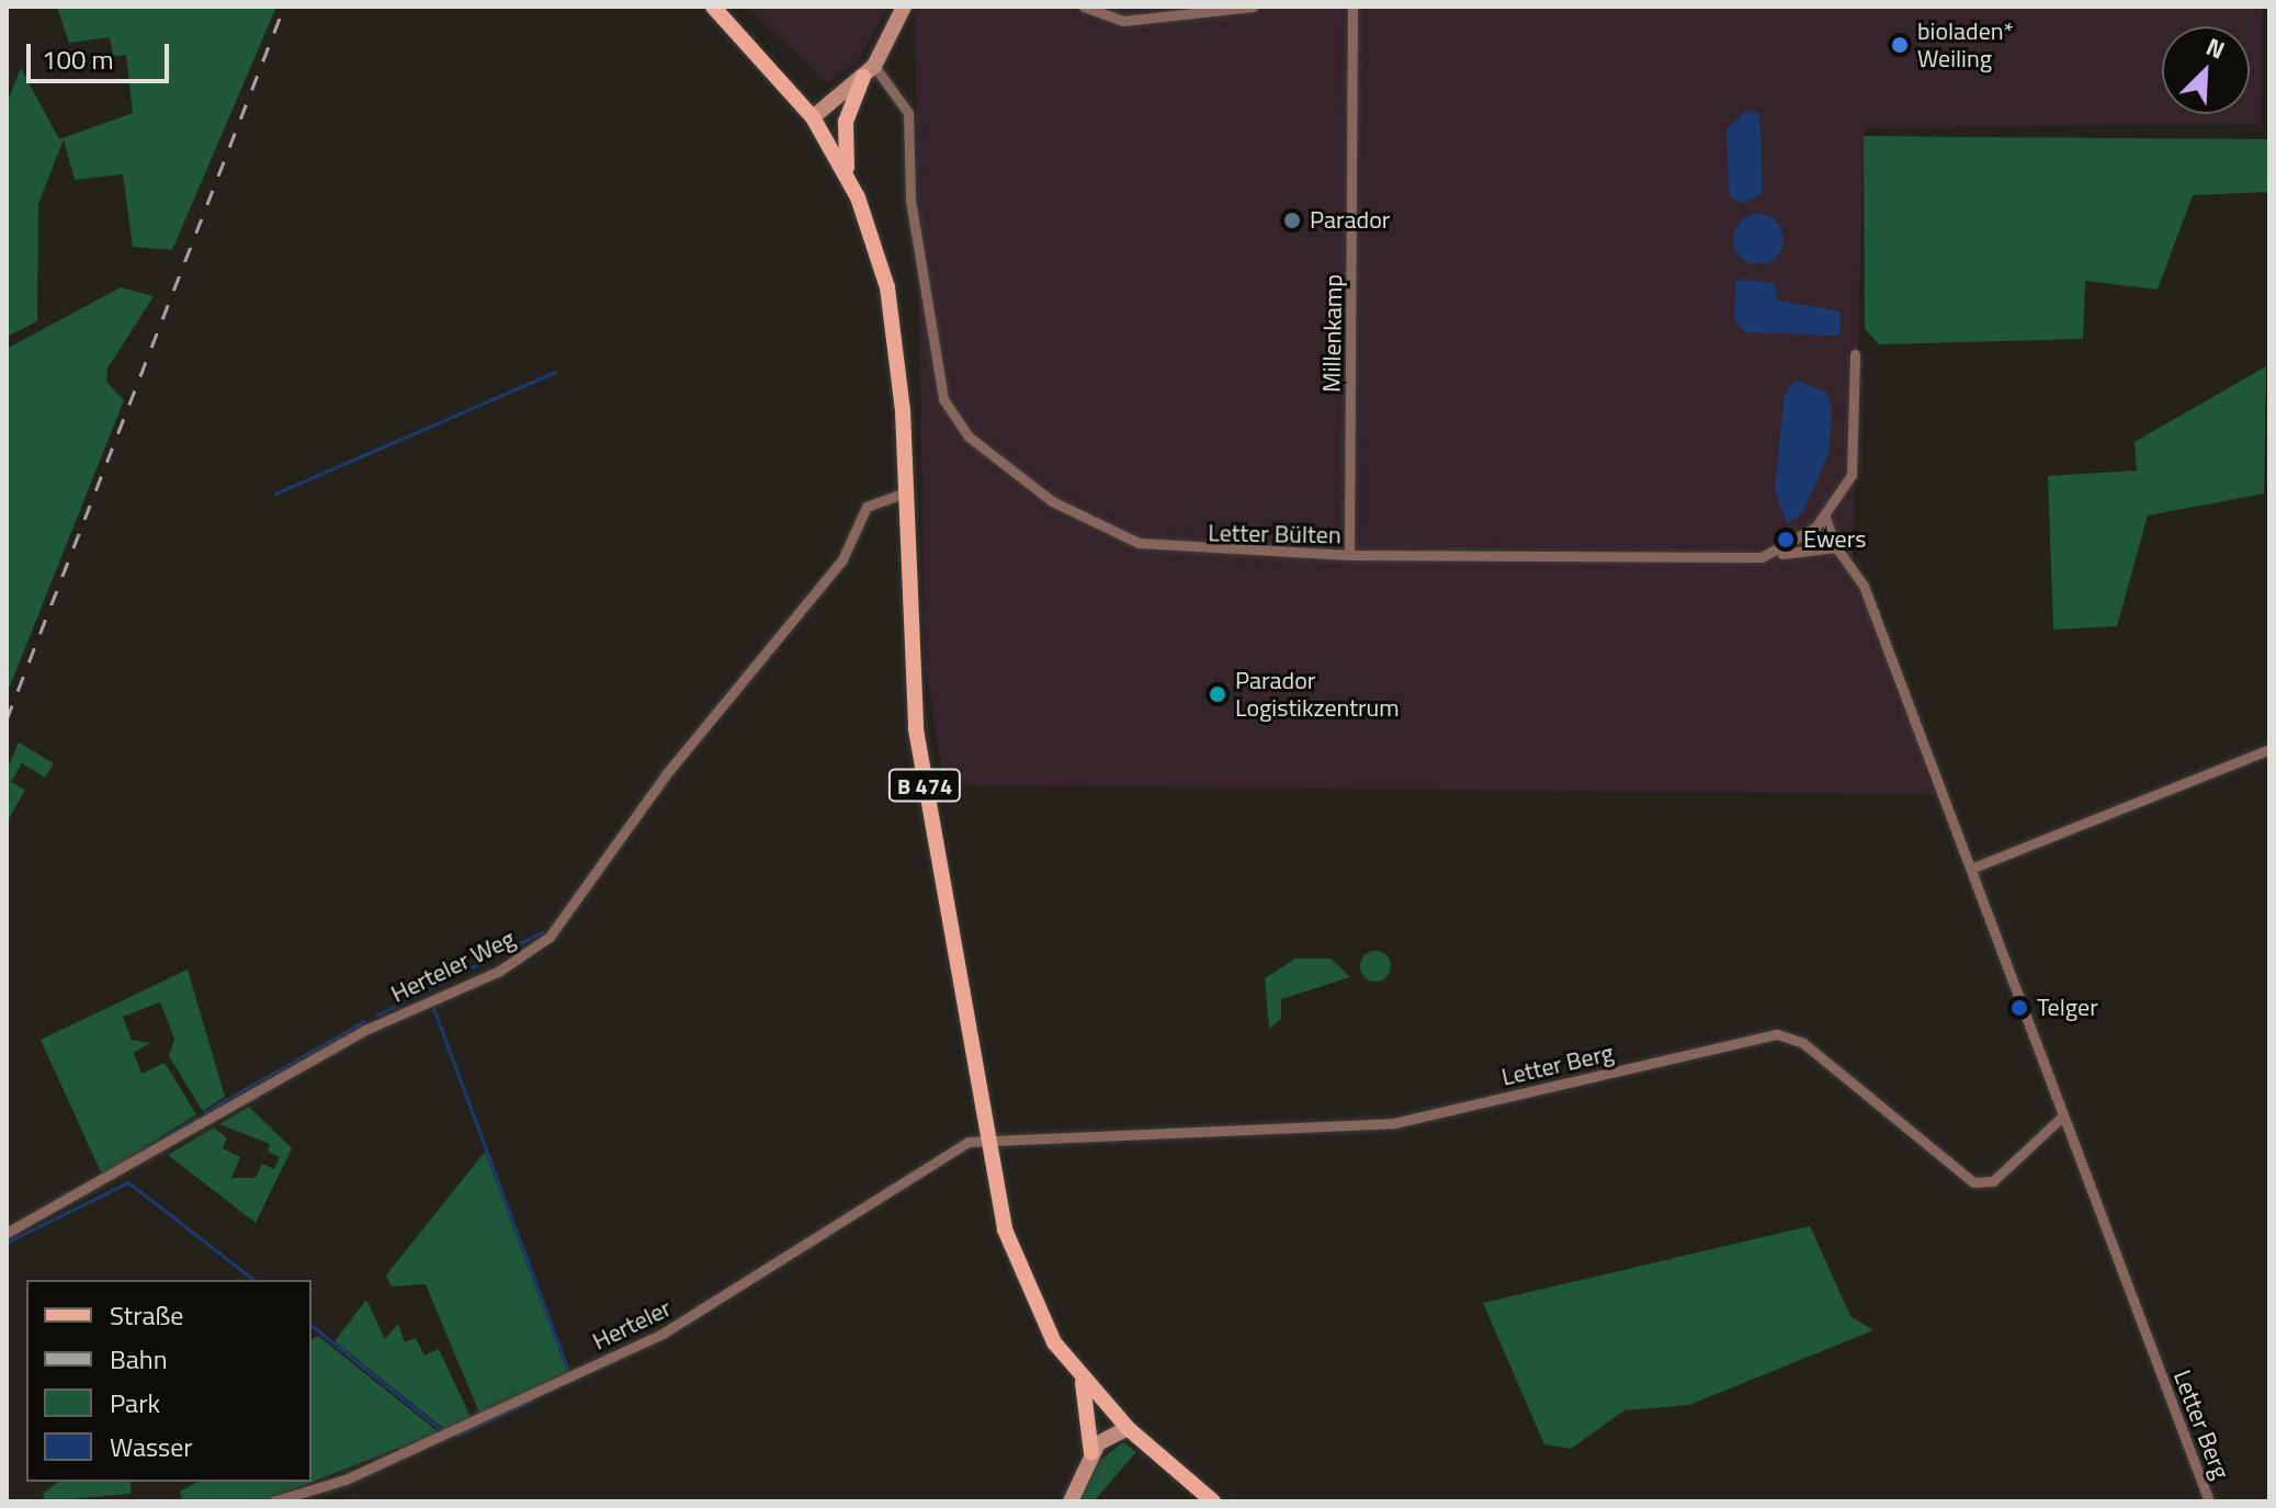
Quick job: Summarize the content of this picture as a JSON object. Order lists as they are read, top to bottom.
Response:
{
  "streets": {
    "main road": ["B 474"],
    "street": [
      "Millenkamp",
      "Letter Bülten",
      "Herteler Weg",
      "Letter Berg",
      "Herteler"
    ]
  },
  "crossings": [
    ["Millenkamp", "Letter Bülten"],
    ["B 474", "Herteler Weg"],
    ["B 474", "Letter Berg"],
    ["B 474", "Herteler"],
    ["Letter Berg", "Herteler"]
  ],
  "places": [
    "bioladen* Weiling",
    "Parador",
    "Ewers",
    "Parador Logistikzentrum",
    "Telger"
  ],
  "legend": [
    "Straße",
    "Bahn",
    "Park",
    "Wasser"
  ],
  "scale_bar": "100 m",
  "north": "top right"
}
